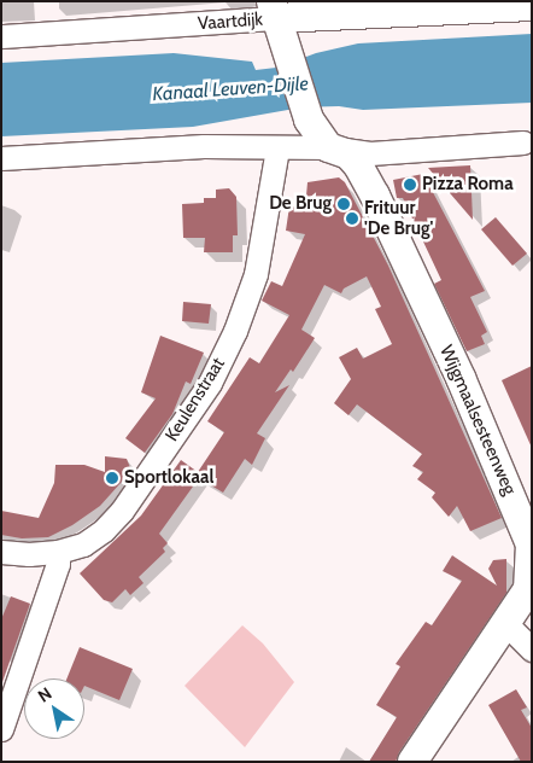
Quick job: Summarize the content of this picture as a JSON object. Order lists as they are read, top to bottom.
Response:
{
  "streets": {
    "street": ["Vaartdijk", "Keulenstraat", "Wijgmaalsesteenweg"]
  },
  "crossings": [
    ["Vaartdijk", "Wijgmaalsesteenweg"]
  ],
  "water": ["Kanaal Leuven-Dijle"],
  "places": [
    "Pizza Roma",
    "De Brug",
    "Frituur 'De Brug'",
    "Sportlokaal"
  ],
  "north": "top left"
}
